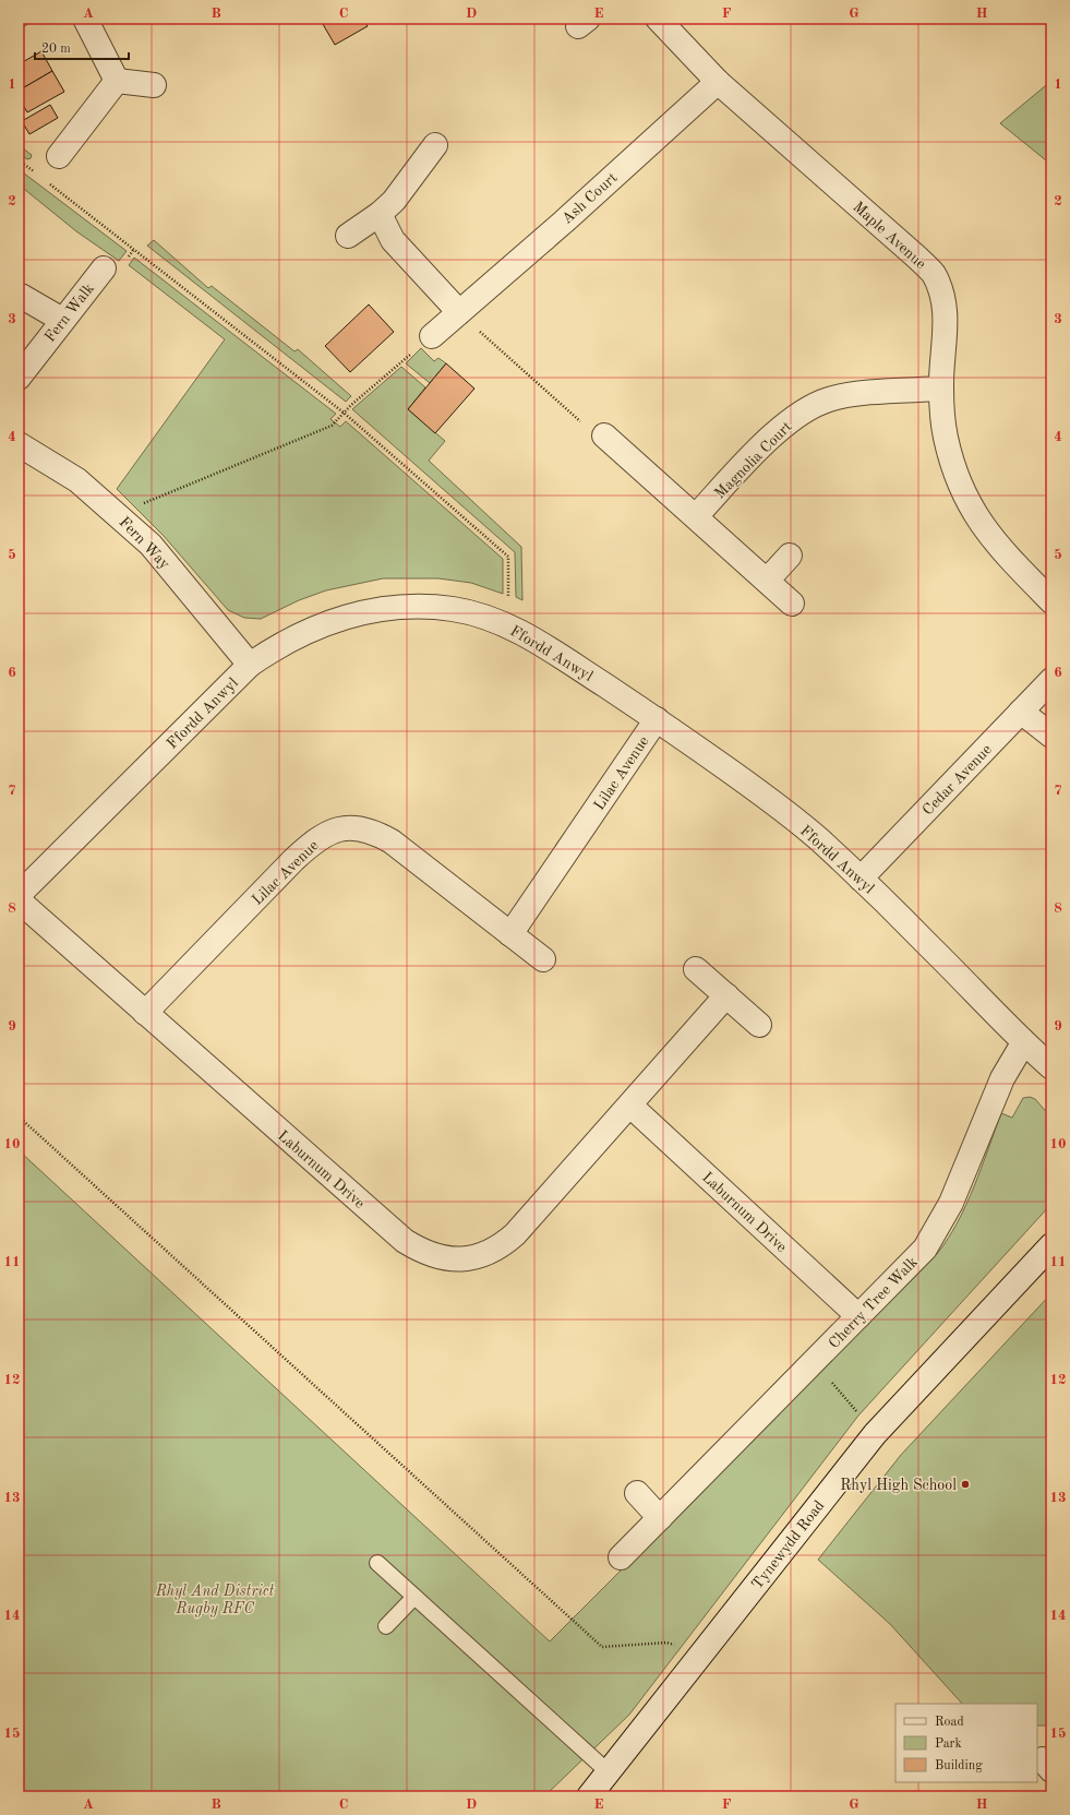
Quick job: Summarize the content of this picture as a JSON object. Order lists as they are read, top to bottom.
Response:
{
  "streets": {
    "street": [
      "Ash Court",
      "Maple Avenue",
      "Fern Walk",
      "Magnolia Court",
      "Fern Way",
      "Ffordd Anwyl",
      "Lilac Avenue",
      "Cedar Avenue",
      "Laburnum Drive",
      "Cherry Tree Walk",
      "Tynewydd Road"
    ]
  },
  "crossings": [
    ["Ash Court", "Maple Avenue"],
    ["Maple Avenue", "Magnolia Court"],
    ["Fern Way", "Ffordd Anwyl"],
    ["Ffordd Anwyl", "Lilac Avenue"],
    ["Ffordd Anwyl", "Cedar Avenue"],
    ["Ffordd Anwyl", "Cherry Tree Walk"],
    ["Lilac Avenue", "Laburnum Drive"],
    ["Laburnum Drive", "Cherry Tree Walk"]
  ],
  "parks": ["Rhyl And District Rugby RFC"],
  "places": ["Rhyl High School"],
  "legend": ["Road", "Park", "Building"],
  "scale_bar": "20 m",
  "grid": {
    "columns": [
      "A",
      "B",
      "C",
      "D",
      "E",
      "F",
      "G",
      "H"
    ],
    "rows": [
      "1",
      "2",
      "3",
      "4",
      "5",
      "6",
      "7",
      "8",
      "9",
      "10",
      "11",
      "12",
      "13",
      "14",
      "15"
    ]
  }
}
